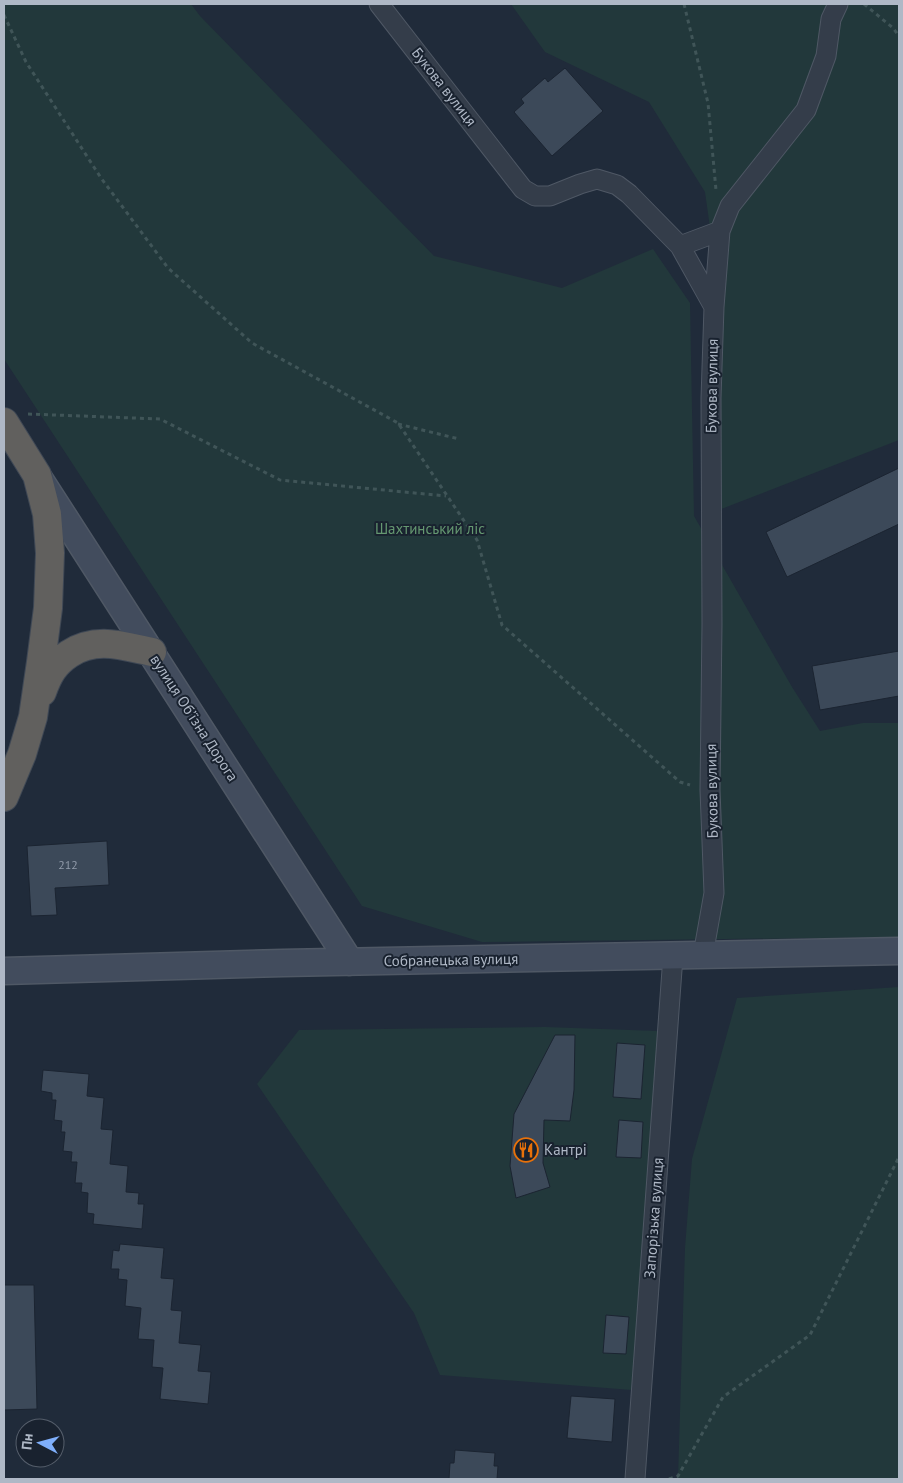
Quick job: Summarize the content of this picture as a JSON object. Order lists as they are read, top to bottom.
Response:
{
  "streets": {
    "highway": ["вулиця Обʼїзна Дорога"],
    "main road": ["Собранецька вулиця"],
    "street": ["Букова вулиця", "Запорізька вулиця"]
  },
  "crossings": [
    ["Букова вулиця", "Собранецька вулиця"],
    ["вулиця Обʼїзна Дорога", "Собранецька вулиця"],
    ["Собранецька вулиця", "Запорізька вулиця"]
  ],
  "parks": ["Шахтинський ліс"],
  "places": {
    "restaurant": ["Кантрі"]
  },
  "house_numbers": ["212"],
  "north": "left"
}
